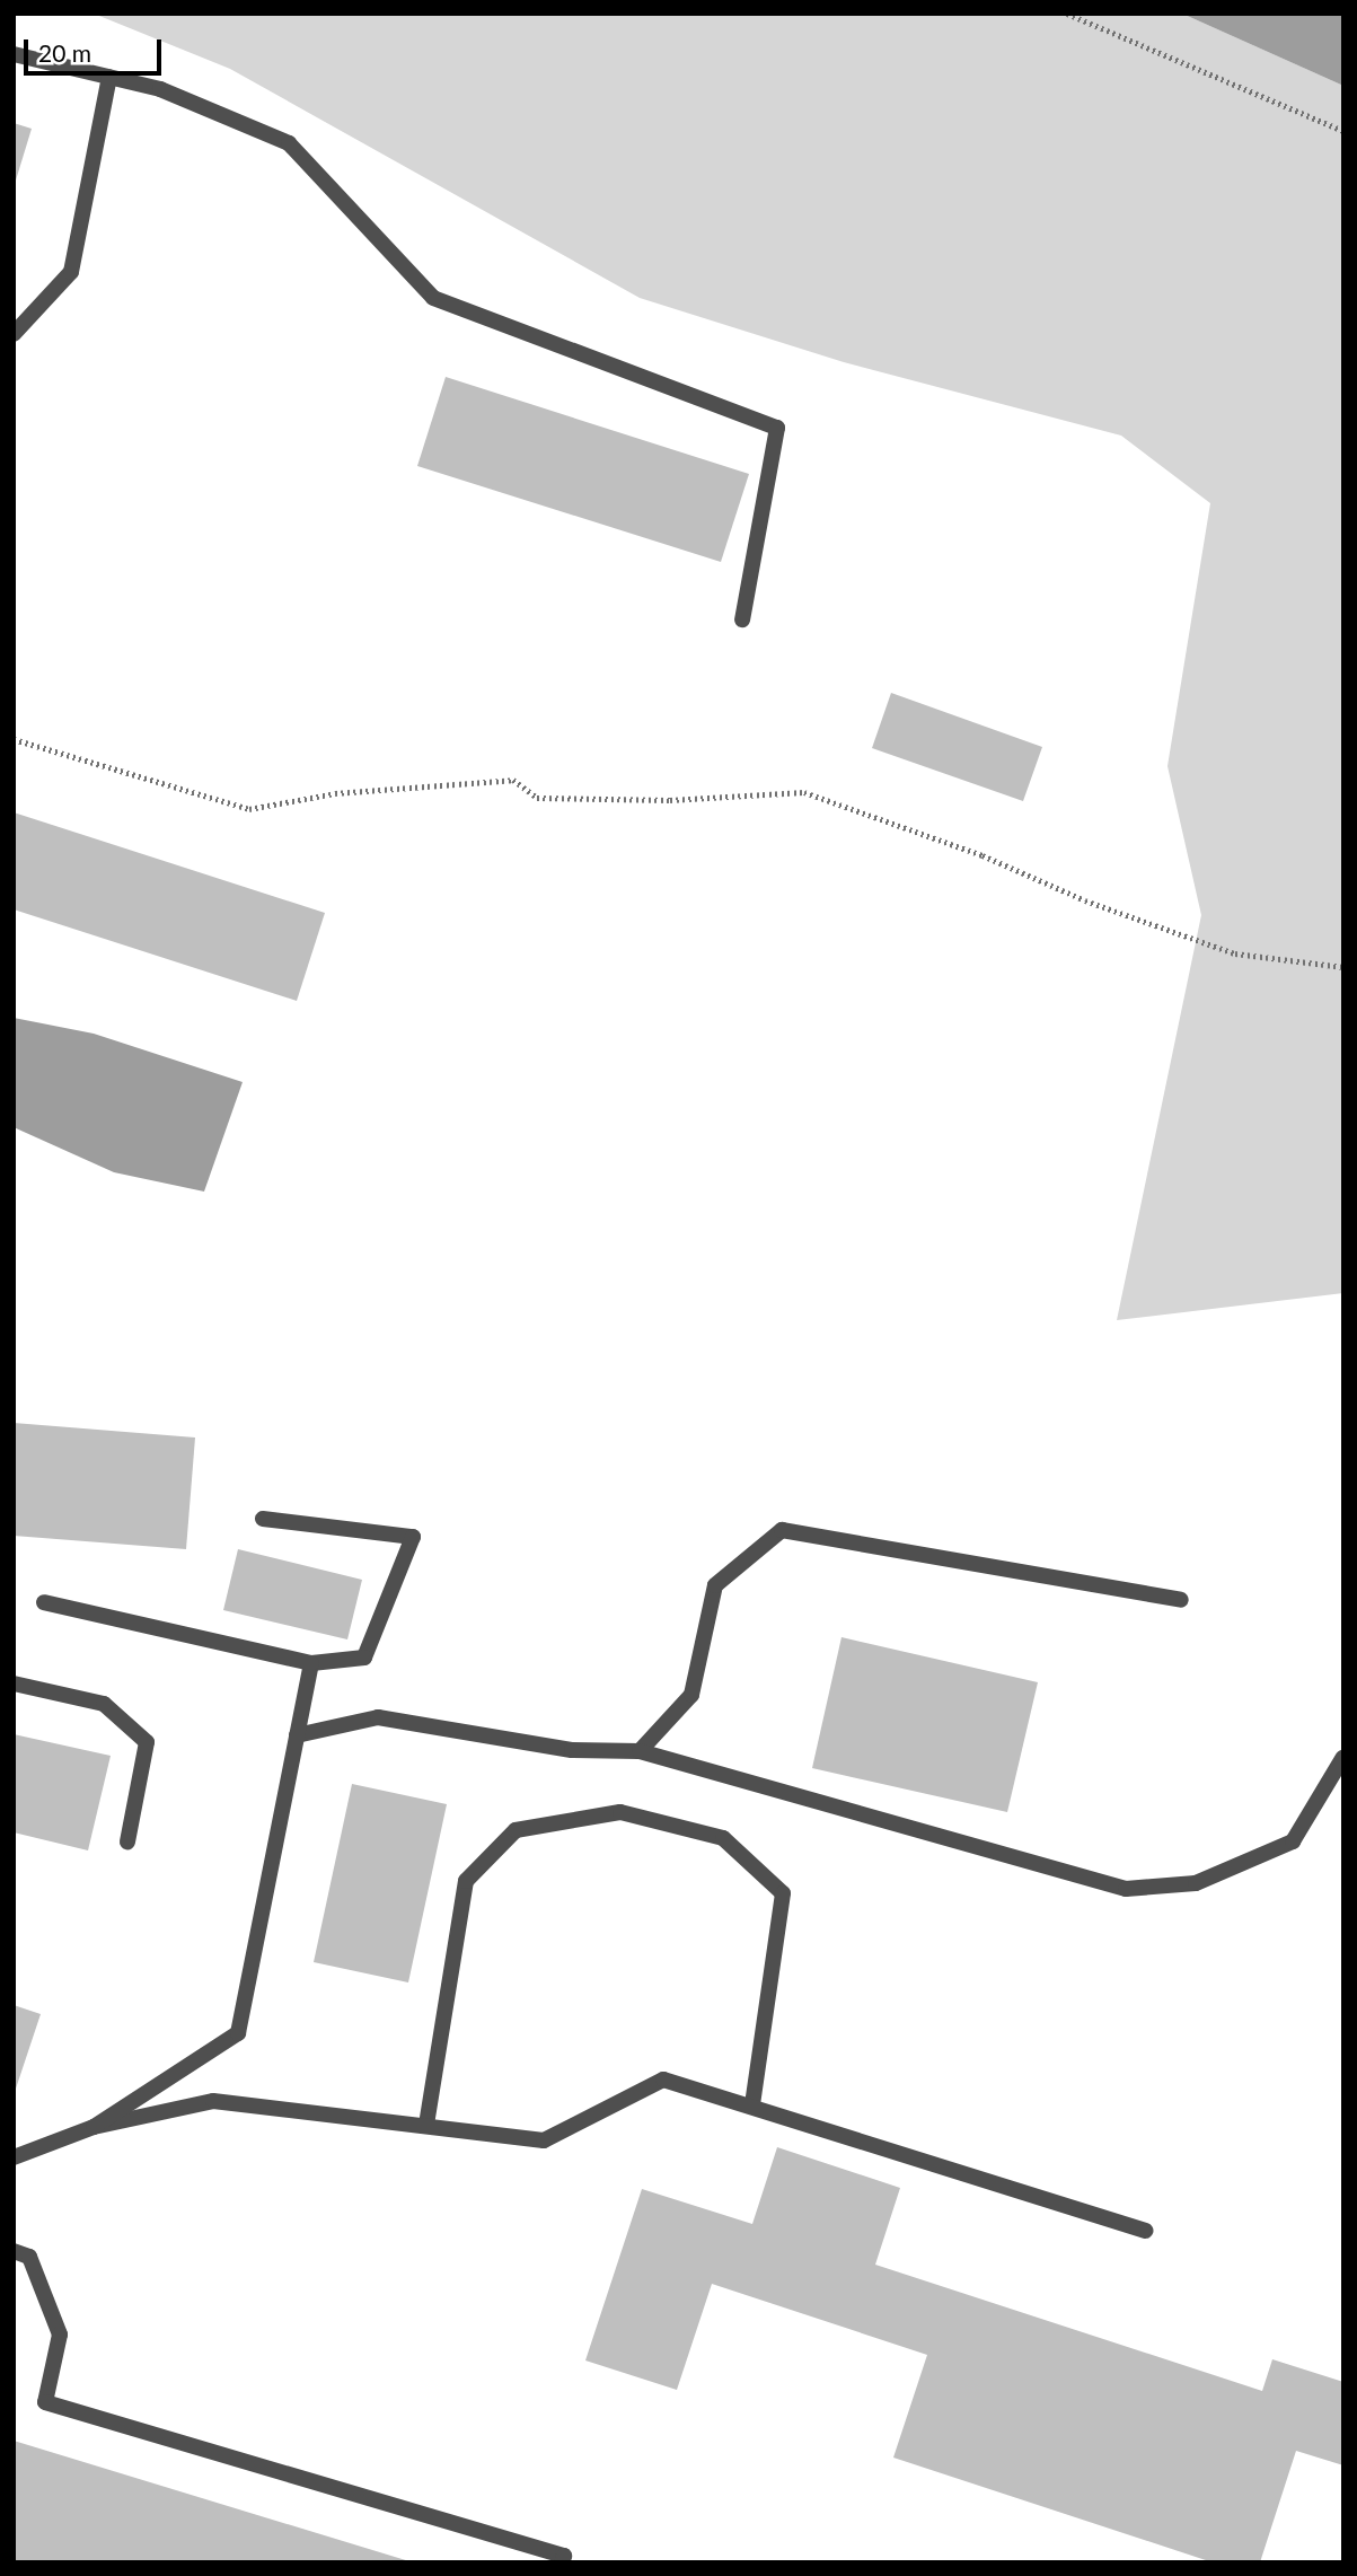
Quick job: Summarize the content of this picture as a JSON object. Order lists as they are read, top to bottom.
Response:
{
  "scale_bar": "20 m"
}
